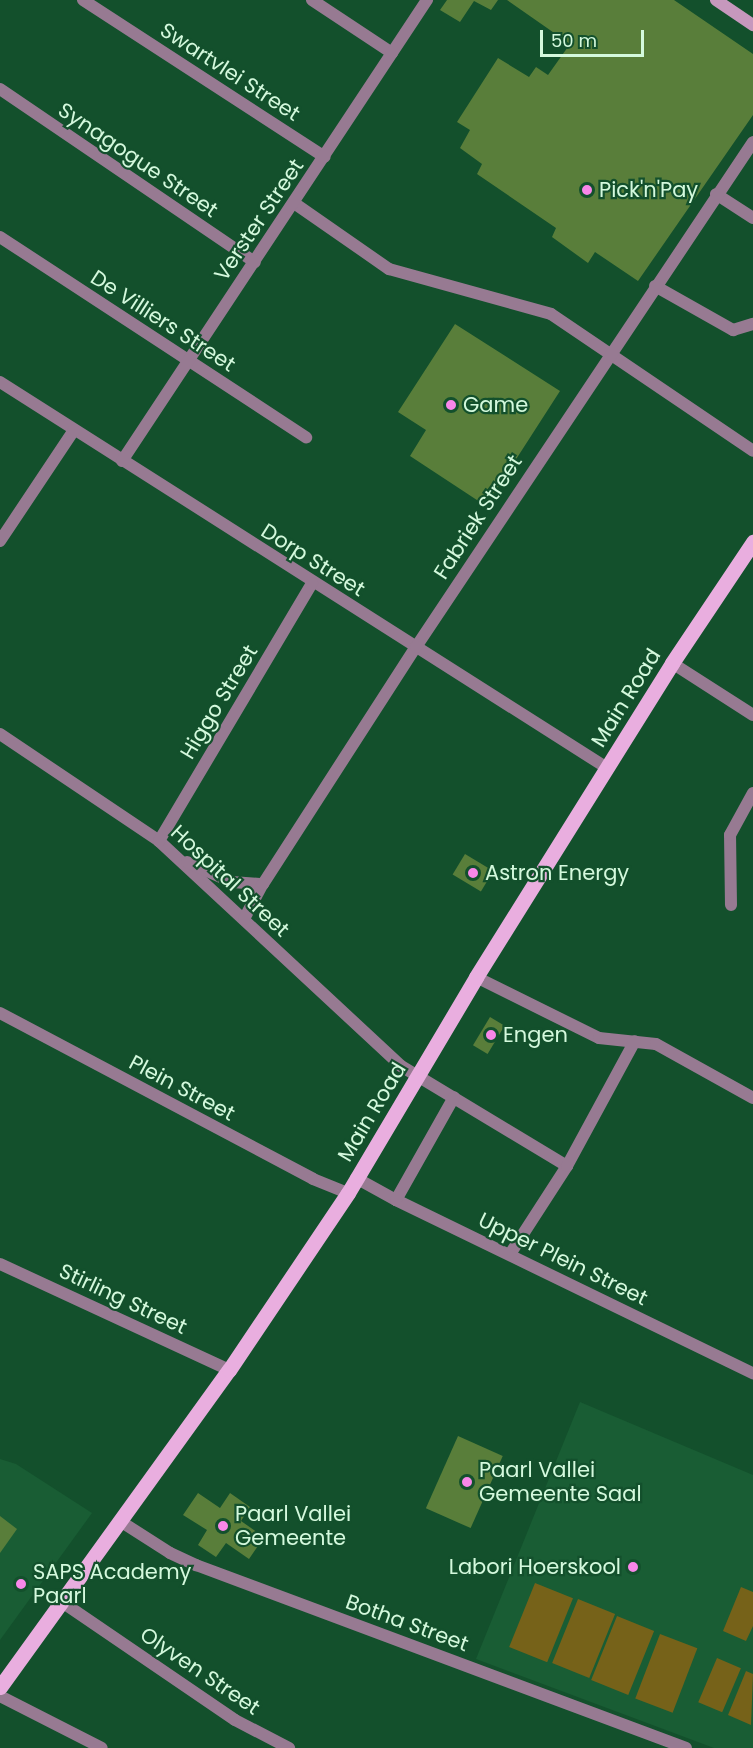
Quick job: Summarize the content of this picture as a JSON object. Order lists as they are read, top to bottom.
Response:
{
  "streets": {
    "main road": ["Main Road"],
    "street": [
      "Swartvlei Street",
      "Synagogue Street",
      "Verster Street",
      "De Villiers Street",
      "Fabriek Street",
      "Dorp Street",
      "Higgo Street",
      "Hospital Street",
      "Plein Street",
      "Upper Plein Street",
      "Stirling Street",
      "Botha Street",
      "Olyven Street"
    ]
  },
  "crossings": [
    ["Swartvlei Street", "Verster Street"],
    ["Synagogue Street", "Verster Street"],
    ["Verster Street", "De Villiers Street"],
    ["Verster Street", "Dorp Street"],
    ["Fabriek Street", "Dorp Street"],
    ["Fabriek Street", "Hospital Street"],
    ["Dorp Street", "Main Road"],
    ["Dorp Street", "Higgo Street"],
    ["Main Road", "Hospital Street"],
    ["Main Road", "Plein Street"],
    ["Main Road", "Upper Plein Street"],
    ["Main Road", "Stirling Street"],
    ["Main Road", "Botha Street"],
    ["Main Road", "Olyven Street"],
    ["Higgo Street", "Hospital Street"]
  ],
  "places": [
    "Pick'n'Pay",
    "Game",
    "Astron Energy",
    "Engen",
    "Paarl Vallei Gemeente Saal",
    "Paarl Vallei Gemeente",
    "Labori Hoerskool",
    "SAPS Academy Paarl"
  ],
  "scale_bar": "50 m"
}
